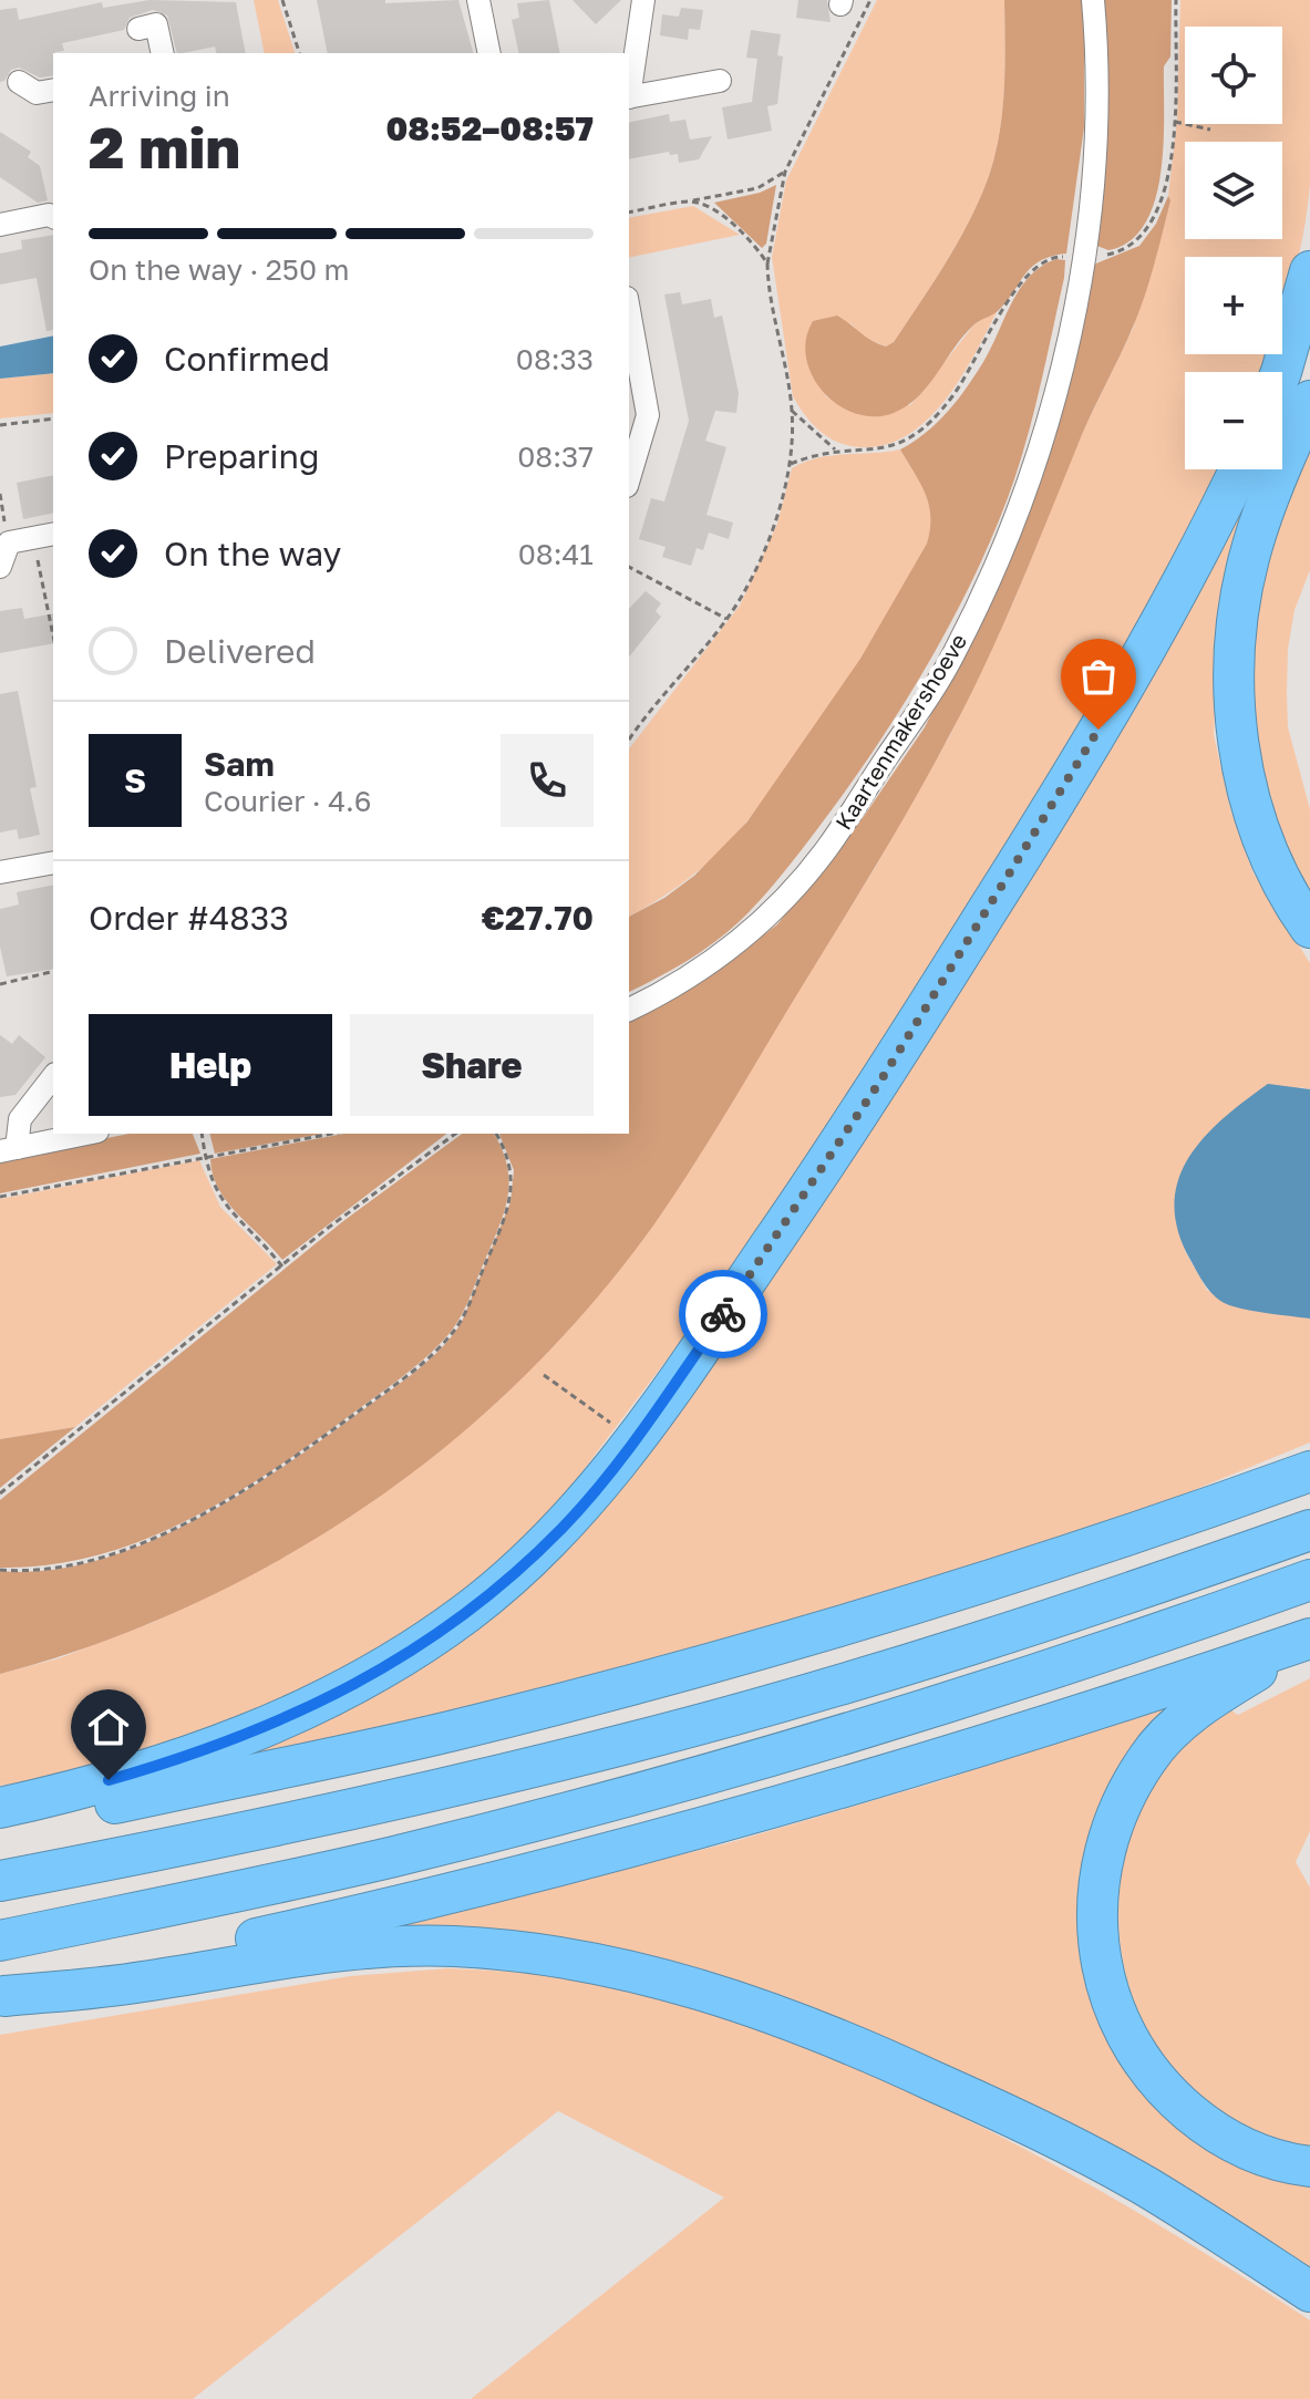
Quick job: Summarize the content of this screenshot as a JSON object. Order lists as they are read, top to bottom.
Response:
{
  "streets": {
    "street": ["Kaartenmakershoeve"]
  },
  "page": {
    "map_buttons": ["+", "−"],
    "heading": ["2 min", "Arriving in", "08:52–08:57"],
    "panel": [
      "Sam",
      "Courier · 4.6",
      "Order #4833",
      "€27.70"
    ],
    "bar": "On the way · 250 m",
    "list": [
      ["Confirmed", "08:33"],
      ["Preparing", "08:37"],
      ["On the way", "08:41"],
      "Delivered"
    ],
    "round": "S",
    "buttons": ["Help", "Share"]
  }
}
